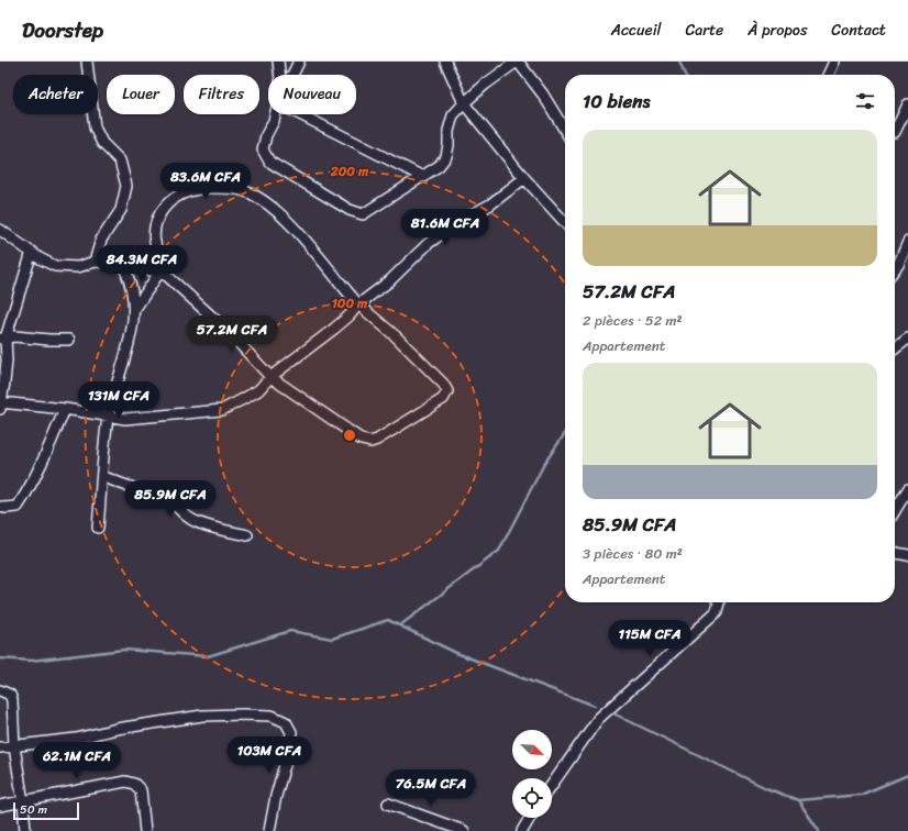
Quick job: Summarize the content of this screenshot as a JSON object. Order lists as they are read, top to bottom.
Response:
{
  "scale_bar": "50 m",
  "north": "bottom right",
  "page": {
    "header": "Doorstep",
    "nav": [
      "Accueil",
      "Carte",
      "À propos",
      "Contact"
    ],
    "chip": [
      "Acheter",
      "Louer",
      "Filtres",
      "Nouveau"
    ],
    "heading": "10 biens",
    "list": [
      {
        "name": "57.2M CFA",
        "note": "2 pièces · 52 m² · Appartement"
      },
      {
        "name": "85.9M CFA",
        "note": "3 pièces · 80 m² · Appartement"
      }
    ],
    "price": [
      "83.6M CFA",
      "81.6M CFA",
      "84.3M CFA",
      "57.2M CFA",
      "131M CFA",
      "85.9M CFA",
      "115M CFA",
      "103M CFA",
      "62.1M CFA",
      "76.5M CFA"
    ],
    "scale": "50 m"
  },
  "rings": ["200 m", "100 m"]
}
